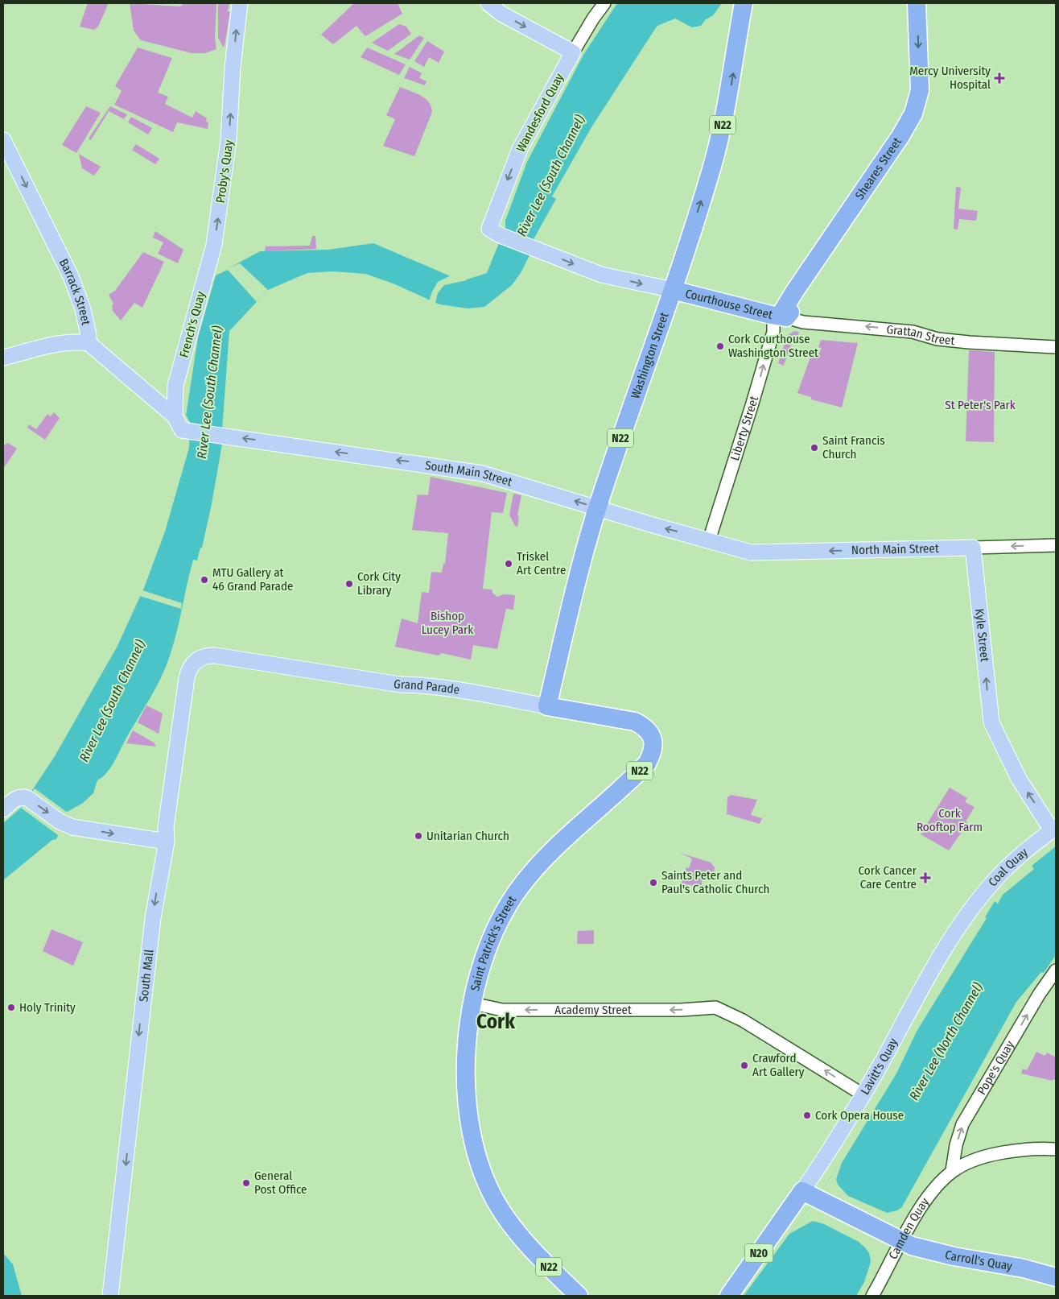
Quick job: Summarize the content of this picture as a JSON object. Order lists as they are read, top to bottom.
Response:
{
  "streets": {
    "highway": [
      "N22",
      "Sheares Street",
      "Courthouse Street",
      "Washington Street",
      "Grand Parade",
      "Saint Patrick's Street",
      "Lavitt's Quay",
      "N20",
      "Carroll's Quay"
    ],
    "main road": [
      "Wandesford Quay",
      "Proby's Quay",
      "Barrack Street",
      "French's Quay",
      "South Main Street",
      "North Main Street",
      "Kyle Street",
      "Coal Quay",
      "South Mall"
    ],
    "street": [
      "Grattan Street",
      "Liberty Street",
      "Academy Street",
      "Pope's Quay",
      "Camden Quay"
    ]
  },
  "crossings": [
    ["Wandesford Quay", "Courthouse Street"],
    ["Wandesford Quay", "Washington Street"],
    ["Sheares Street", "Courthouse Street"],
    ["Sheares Street", "Grattan Street"],
    ["Sheares Street", "Liberty Street"],
    ["Proby's Quay", "French's Quay"],
    ["Courthouse Street", "Grattan Street"],
    ["Courthouse Street", "Washington Street"],
    ["Courthouse Street", "Liberty Street"],
    ["French's Quay", "South Main Street"],
    ["Grattan Street", "Liberty Street"],
    ["Washington Street", "South Main Street"],
    ["Washington Street", "Grand Parade"],
    ["Liberty Street", "South Main Street"],
    ["Liberty Street", "North Main Street"],
    ["South Main Street", "North Main Street"],
    ["North Main Street", "Kyle Street"],
    ["Kyle Street", "Coal Quay"],
    ["Grand Parade", "Saint Patrick's Street"],
    ["Grand Parade", "South Mall"],
    ["Coal Quay", "Lavitt's Quay"],
    ["Saint Patrick's Street", "Academy Street"],
    ["Academy Street", "Lavitt's Quay"],
    ["Lavitt's Quay", "Carroll's Quay"],
    ["Pope's Quay", "Camden Quay"],
    ["Camden Quay", "Carroll's Quay"]
  ],
  "one_way": [
    "Sheares Street",
    "Proby's Quay",
    "Barrack Street",
    "Grattan Street",
    "Washington Street",
    "Liberty Street",
    "South Main Street",
    "North Main Street",
    "Kyle Street",
    "South Mall",
    "Academy Street",
    "Pope's Quay"
  ],
  "districts": ["Cork"],
  "water": ["River Lee (South Channel)", "River Lee (North Channel)"],
  "parks": ["St Peter's Park", "Bishop Lucey Park", "Cork Rooftop Farm"],
  "places": {
    "health": ["Mercy University Hospital", "Cork Cancer Care Centre"],
    "other": [
      "Cork Courthouse Washington Street",
      "Saint Francis Church",
      "Triskel Art Centre",
      "MTU Gallery at 46 Grand Parade",
      "Cork City Library",
      "Unitarian Church",
      "Saints Peter and Paul's Catholic Church",
      "Holy Trinity",
      "Crawford Art Gallery",
      "Cork Opera House",
      "General Post Office"
    ]
  }
}
